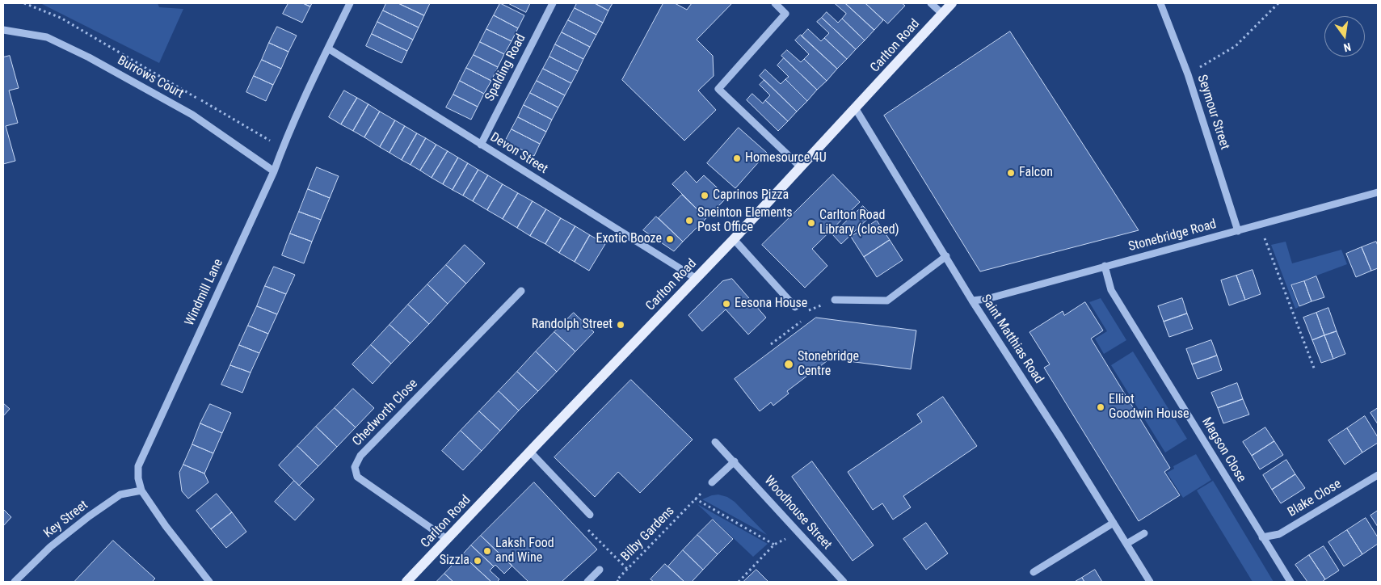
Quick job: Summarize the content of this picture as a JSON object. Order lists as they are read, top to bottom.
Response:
{
  "streets": {
    "main road": ["Carlton Road"],
    "street": [
      "Spalding Road",
      "Burrows Court",
      "Seymour Street",
      "Devon Street",
      "Stonebridge Road",
      "Windmill Lane",
      "Saint Matthias Road",
      "Chedworth Close",
      "Magson Close",
      "Blake Close",
      "Woodhouse Street",
      "Key Street"
    ],
    "path": ["Bilby Gardens"]
  },
  "crossings": [
    ["Carlton Road", "Devon Street"],
    ["Carlton Road", "Saint Matthias Road"],
    ["Carlton Road", "Chedworth Close"],
    ["Spalding Road", "Devon Street"],
    ["Burrows Court", "Windmill Lane"],
    ["Seymour Street", "Stonebridge Road"],
    ["Devon Street", "Windmill Lane"],
    ["Stonebridge Road", "Saint Matthias Road"],
    ["Stonebridge Road", "Magson Close"],
    ["Windmill Lane", "Key Street"],
    ["Magson Close", "Blake Close"]
  ],
  "places": [
    "Homesource 4U",
    "Falcon",
    "Caprinos Pizza",
    "Sneinton Elements Post Office",
    "Carlton Road Library (closed)",
    "Exotic Booze",
    "Eesona House",
    "Randolph Street",
    "Stonebridge Centre",
    "Elliot Goodwin House",
    "Laksh Food and Wine",
    "Sizzla"
  ],
  "north": "bottom"
}
